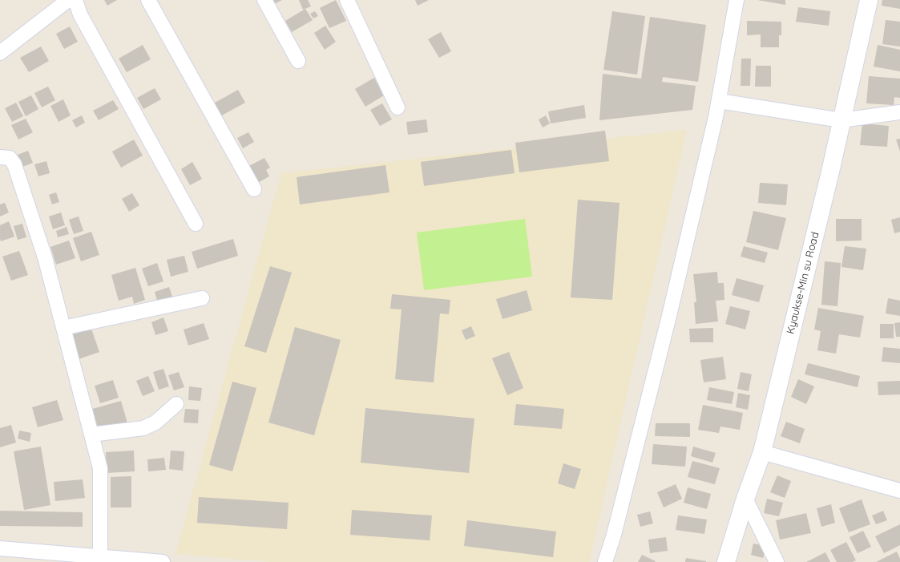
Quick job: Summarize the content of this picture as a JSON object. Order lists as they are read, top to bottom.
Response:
{
  "streets": {
    "street": ["Kyaukse-Min su Road"]
  }
}
